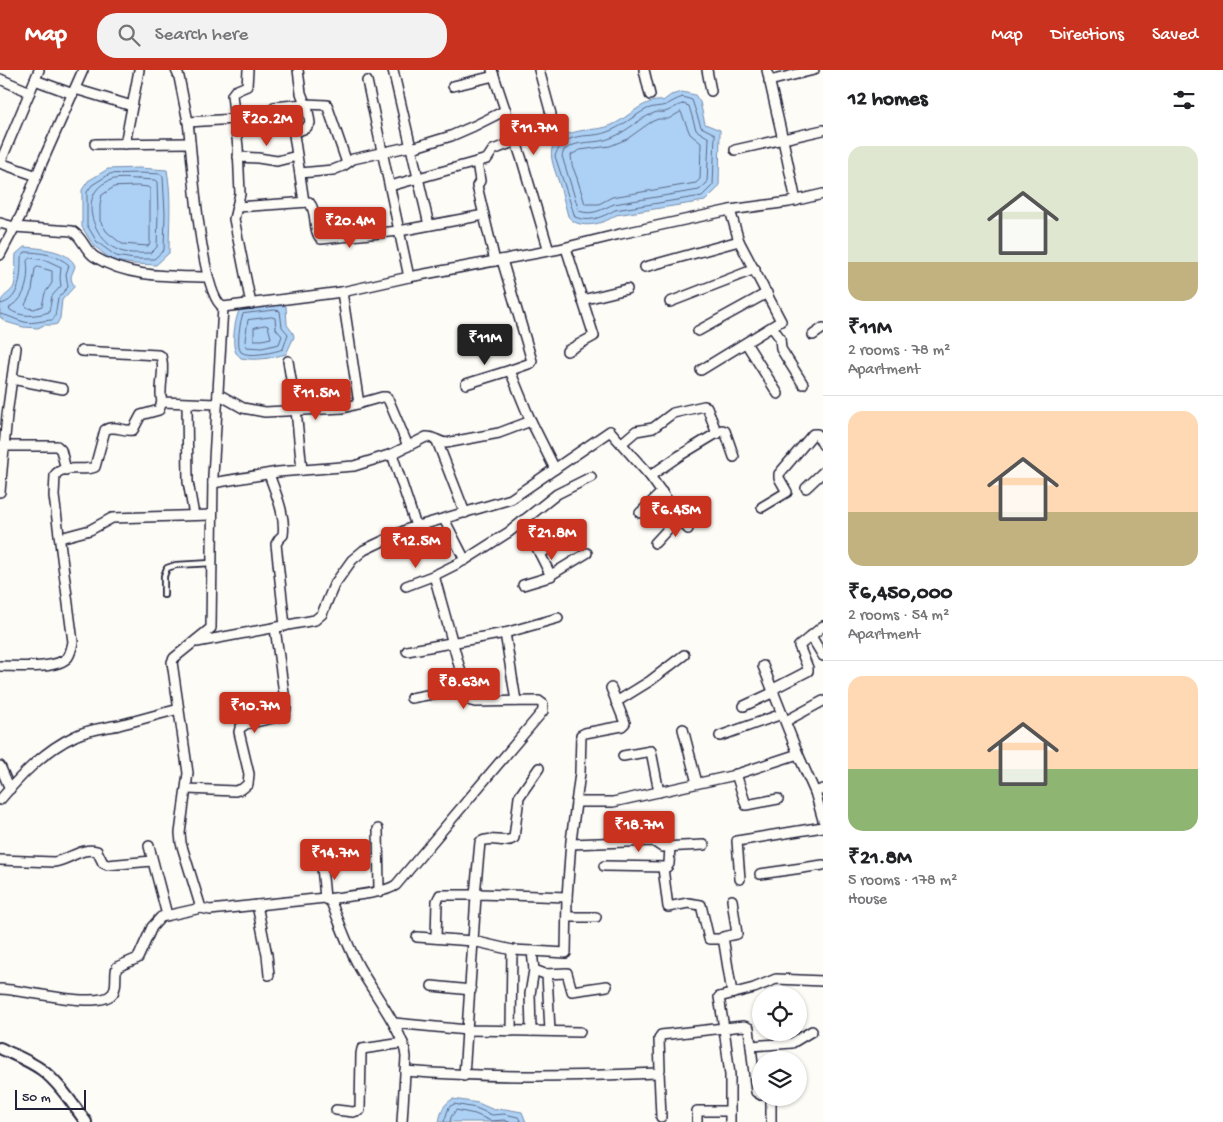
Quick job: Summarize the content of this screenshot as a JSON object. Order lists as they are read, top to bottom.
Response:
{
  "scale_bar": "50 m",
  "page": {
    "header": "Map",
    "search": "Search here",
    "nav": ["Map", "Directions", "Saved"],
    "heading": "12 homes",
    "price": [
      "₹20.2M",
      "₹11.7M",
      "₹20.4M",
      "₹11M",
      "₹11.5M",
      "₹6.45M",
      "₹21.8M",
      "₹12.5M",
      "₹8.63M",
      "₹10.7M",
      "₹18.7M",
      "₹14.7M"
    ],
    "list": [
      {
        "name": "₹11M",
        "note": "2 rooms · 78 m² · Apartment"
      },
      {
        "name": "₹6,450,000",
        "note": "2 rooms · 54 m² · Apartment"
      },
      {
        "name": "₹21.8M",
        "note": "5 rooms · 178 m² · House"
      }
    ],
    "scale": "50 m"
  }
}
